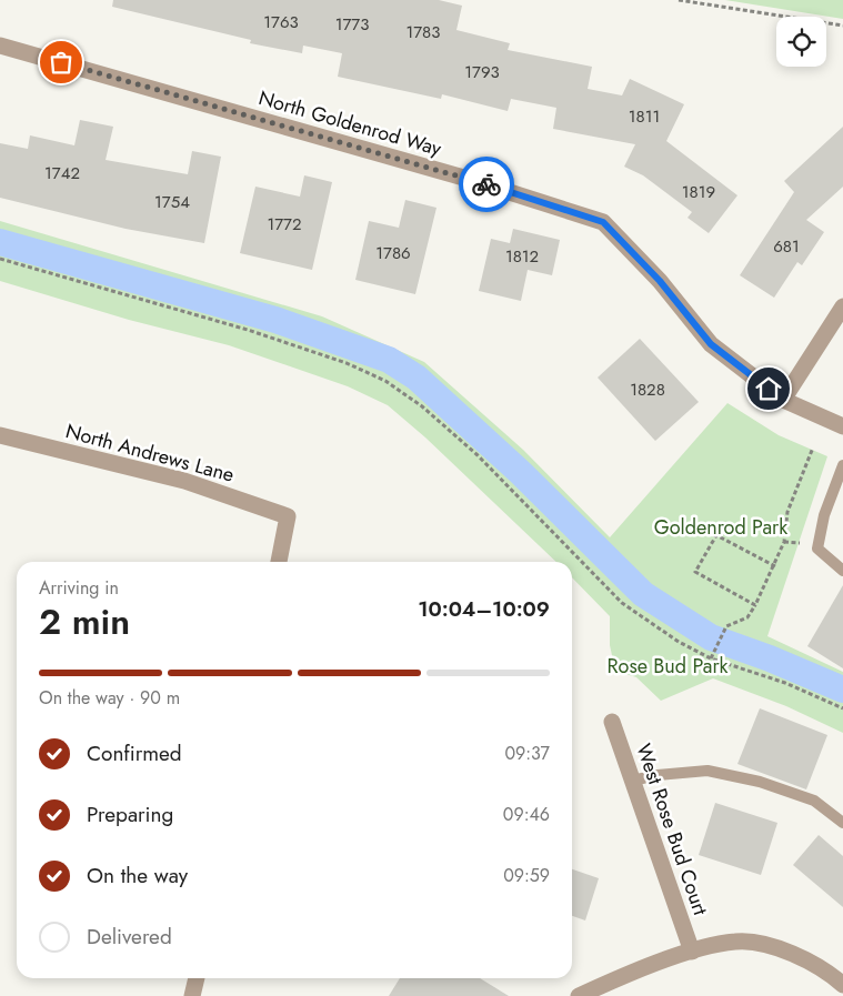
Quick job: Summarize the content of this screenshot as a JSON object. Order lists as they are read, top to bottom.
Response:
{
  "streets": {
    "street": ["North Goldenrod Way", "North Andrews Lane", "West Rose Bud Court"]
  },
  "parks": ["Goldenrod Park", "Rose Bud Park"],
  "house_numbers": [
    "1763",
    "1773",
    "1783",
    "1793",
    "1811",
    "1742",
    "1819",
    "1754",
    "1772",
    "681",
    "1786",
    "1812",
    "1828"
  ],
  "page": {
    "heading": ["2 min", "Arriving in", "10:04–10:09"],
    "bar": "On the way · 90 m",
    "list": [
      ["Confirmed", "09:37"],
      ["Preparing", "09:46"],
      ["On the way", "09:59"],
      "Delivered"
    ]
  }
}
